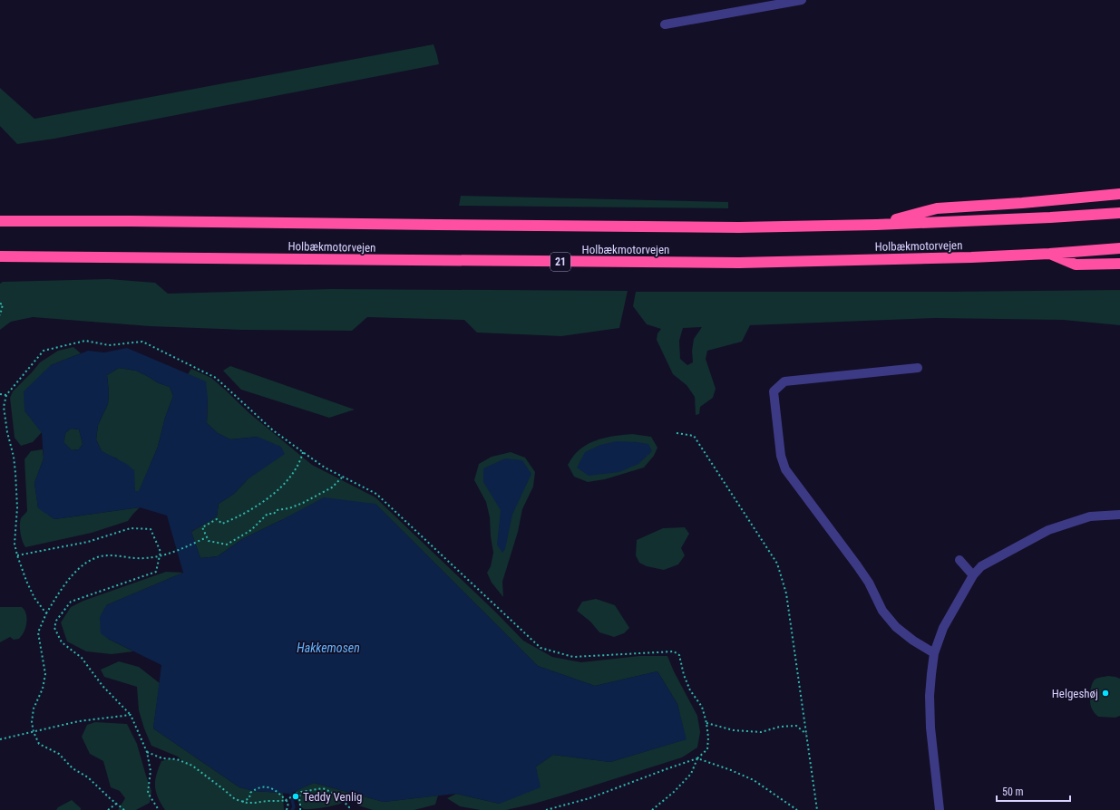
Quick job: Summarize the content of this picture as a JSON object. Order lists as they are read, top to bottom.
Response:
{
  "streets": {
    "highway": ["Holbækmotorvejen", "21"]
  },
  "water": ["Hakkemosen"],
  "places": ["Helgeshøj", "Teddy Venlig"],
  "scale_bar": "50 m"
}
